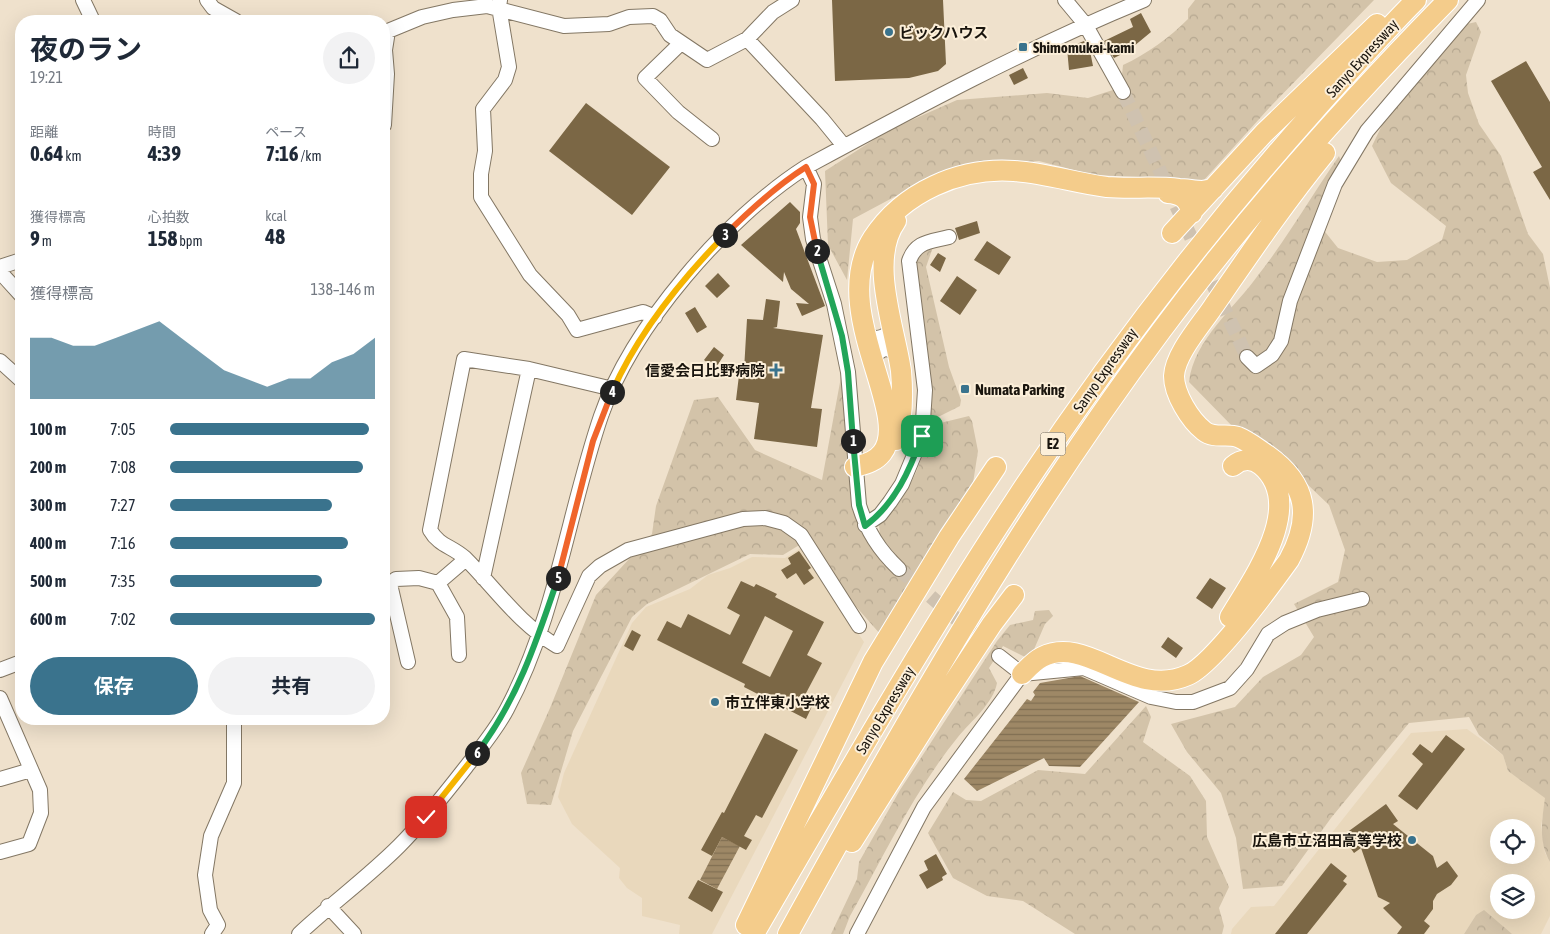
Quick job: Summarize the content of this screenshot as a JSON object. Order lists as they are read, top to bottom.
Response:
{
  "streets": {
    "highway": ["Sanyo Expressway", "E2"]
  },
  "places": {
    "other": ["ビックハウス", "市立伴東小学校", "広島市立沼田高等学校"],
    "transit": ["Shimomukai-kami", "Numata Parking"],
    "health": ["信愛会日比野病院"]
  },
  "page": {
    "heading": ["夜のラン", "19:21"],
    "stats": [
      ["距離", "0.64 km"],
      ["時間", "4:39"],
      ["ペース", "7:16 /km"],
      ["獲得標高", "9 m"],
      ["心拍数", "158 bpm"],
      ["kcal", "48"]
    ],
    "pins": [
      "3",
      "2",
      "4",
      "1",
      "5",
      "6"
    ],
    "chart": ["獲得標高", "138–146 m"],
    "list": [
      {
        "name": "100 m",
        "note": "7:05"
      },
      {
        "name": "200 m",
        "note": "7:08"
      },
      {
        "name": "300 m",
        "note": "7:27"
      },
      {
        "name": "400 m",
        "note": "7:16"
      },
      {
        "name": "500 m",
        "note": "7:35"
      },
      {
        "name": "600 m",
        "note": "7:02"
      }
    ],
    "buttons": ["保存", "共有"]
  }
}
